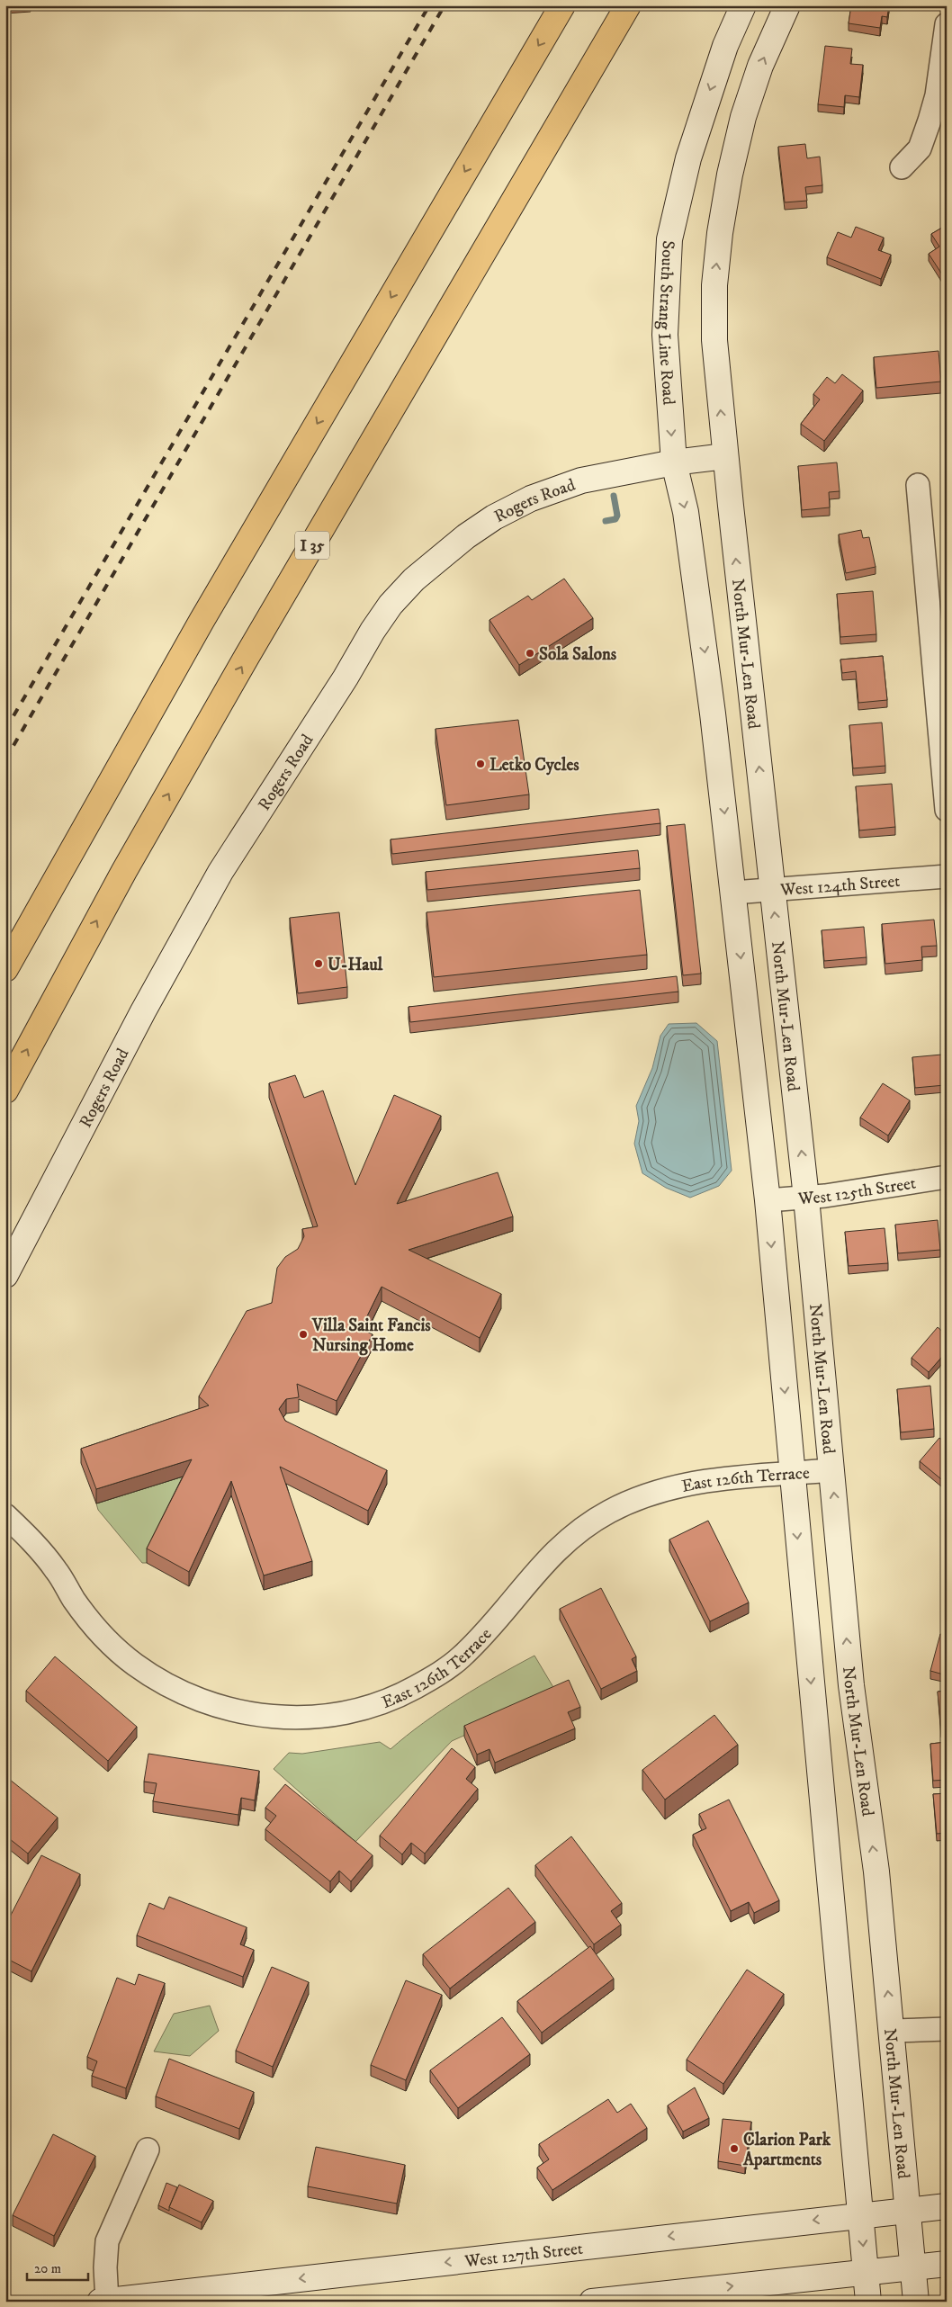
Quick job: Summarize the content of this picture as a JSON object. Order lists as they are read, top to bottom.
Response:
{
  "streets": {
    "highway": ["I 35"],
    "main road": [
      "South Strang Line Road",
      "Rogers Road",
      "North Mur-Len Road",
      "West 127th Street"
    ],
    "street": ["West 124th Street", "West 125th Street", "East 126th Terrace"]
  },
  "crossings": [
    ["South Strang Line Road", "Rogers Road"],
    ["Rogers Road", "North Mur-Len Road"],
    ["North Mur-Len Road", "West 124th Street"],
    ["North Mur-Len Road", "West 125th Street"],
    ["North Mur-Len Road", "East 126th Terrace"],
    ["North Mur-Len Road", "West 127th Street"]
  ],
  "places": [
    "Sola Salons",
    "Letko Cycles",
    "U-Haul",
    "Villa Saint Fancis Nursing Home",
    "Clarion Park Apartments"
  ],
  "scale_bar": "20 m"
}
